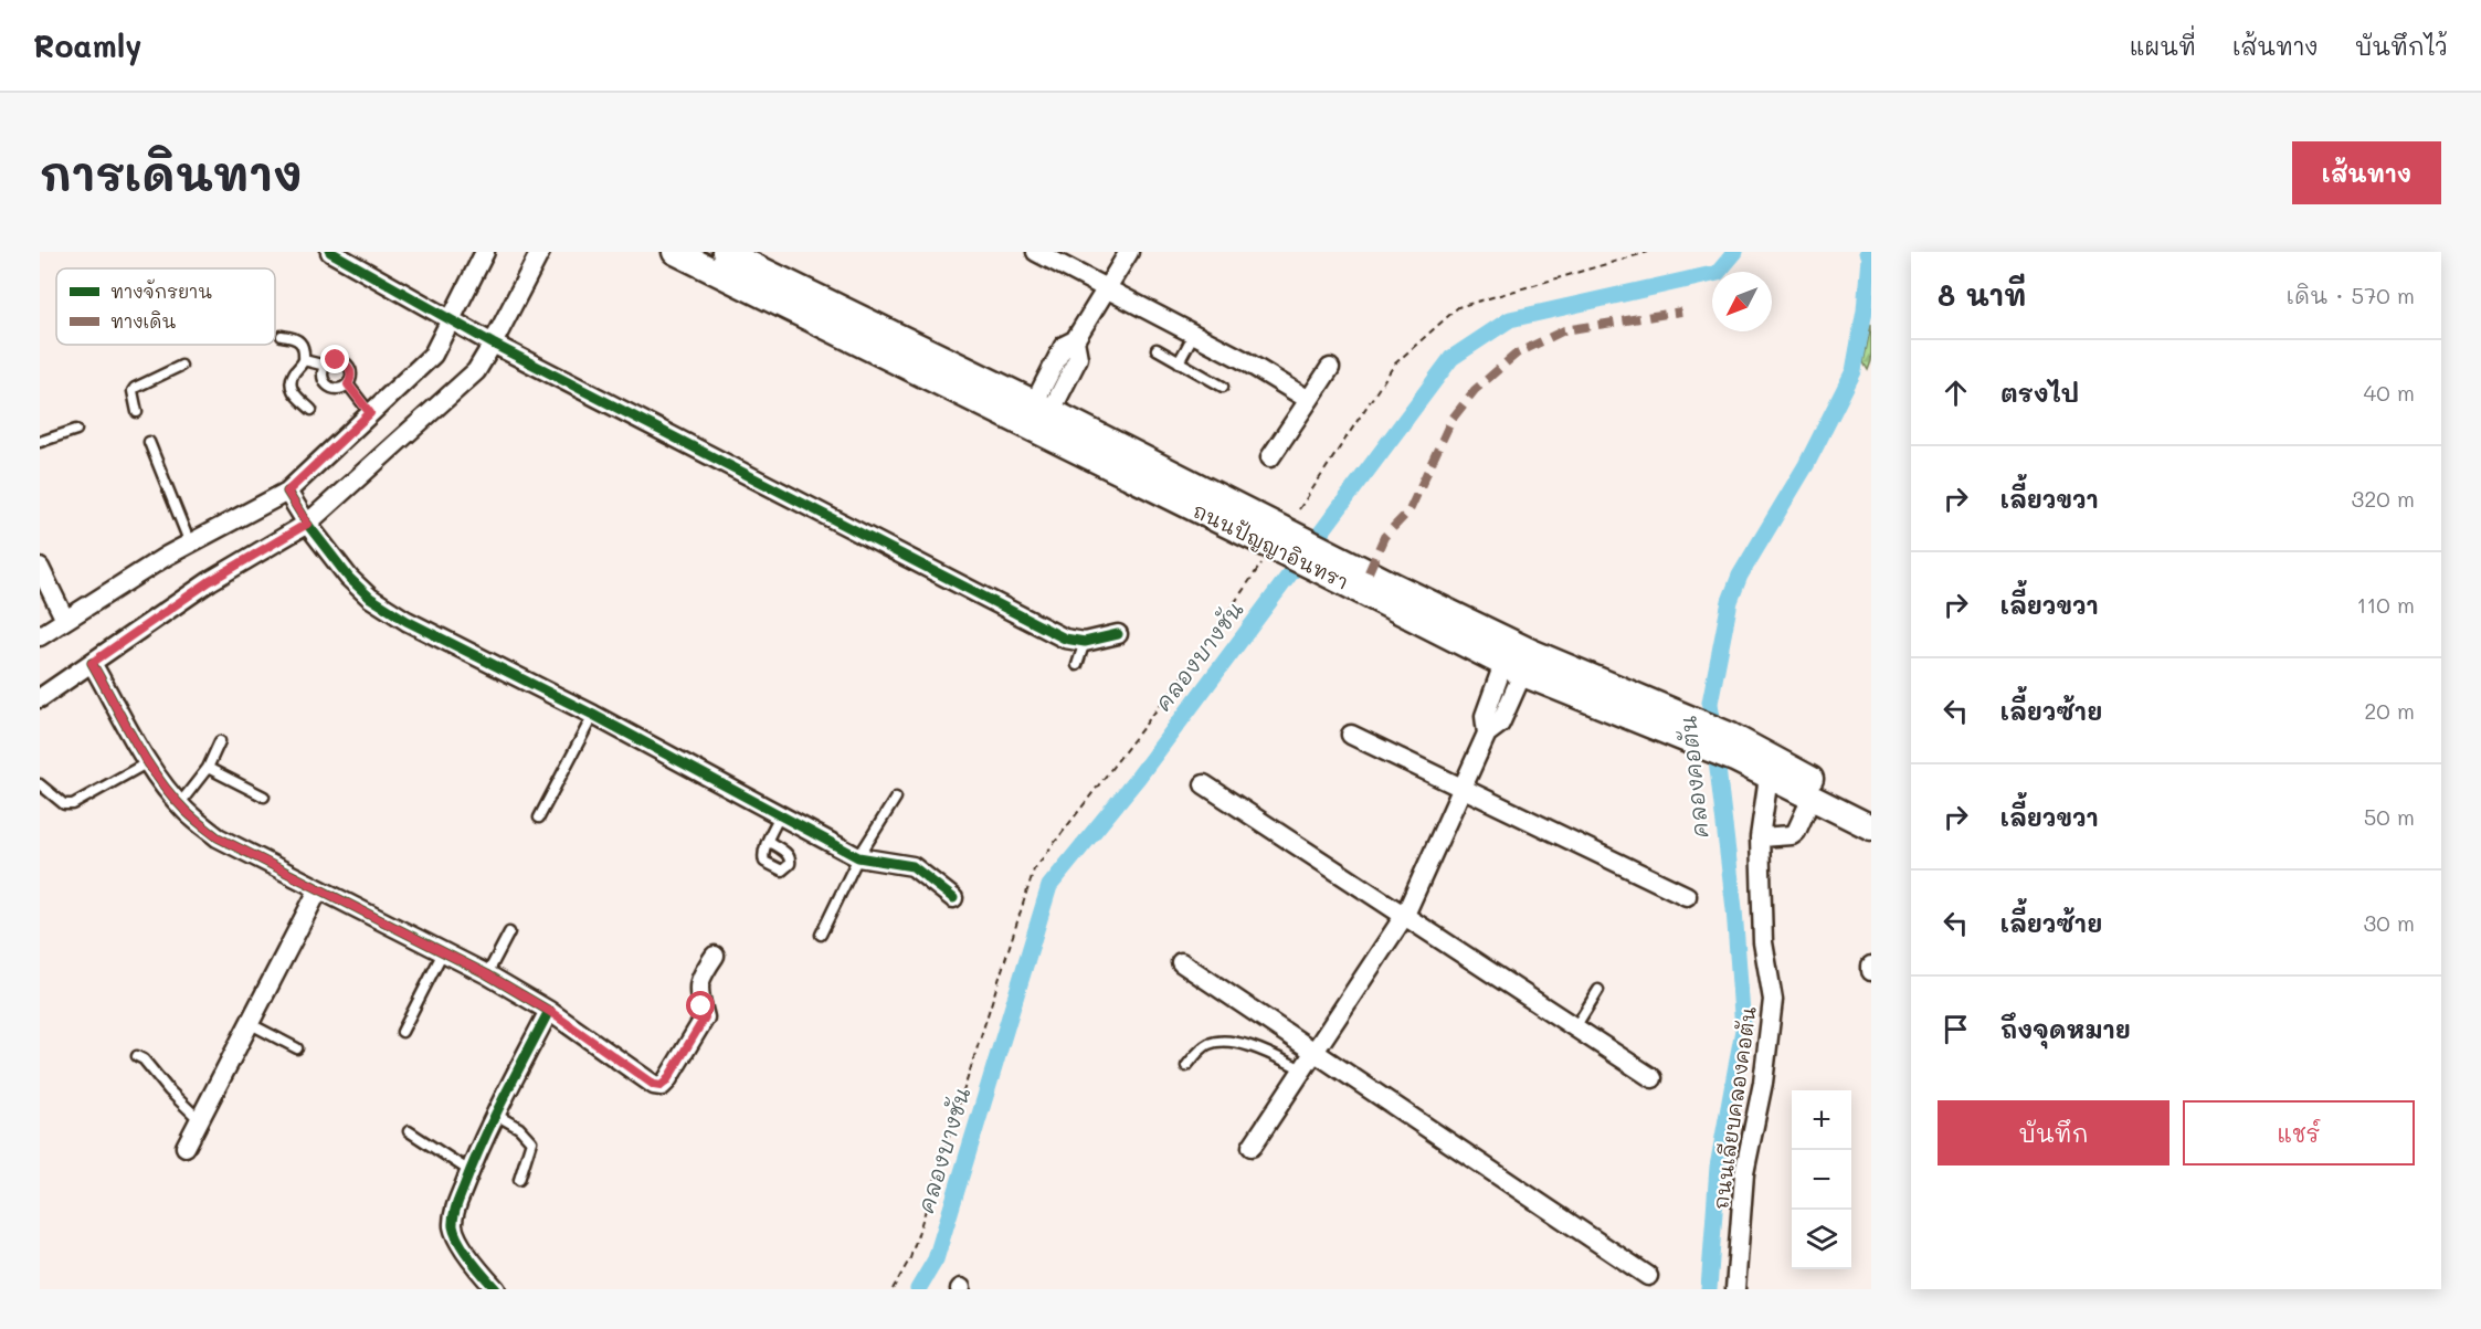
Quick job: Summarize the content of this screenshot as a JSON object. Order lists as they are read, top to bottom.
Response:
{
  "streets": {
    "main road": ["ถนนปัญญาอินทรา"],
    "street": ["ถนนเลียบคลองคอตัน"]
  },
  "crossings": [
    ["ถนนปัญญาอินทรา", "ถนนเลียบคลองคอตัน"]
  ],
  "water": ["คลองบางชัน", "คลองคอตัน"],
  "legend": ["ทางจักรยาน", "ทางเดิน"],
  "north": "bottom left",
  "page": {
    "header": "Roamly",
    "nav": ["แผนที่", "เส้นทาง", "บันทึกไว้"],
    "buttons": [
      "เส้นทาง",
      ["บันทึก", "แชร์"]
    ],
    "title": "การเดินทาง",
    "heading": ["8 นาที", "เดิน · 570 m"],
    "list": [
      ["ตรงไป", "40 m"],
      ["เลี้ยวขวา", "320 m"],
      ["เลี้ยวขวา", "110 m"],
      ["เลี้ยวซ้าย", "20 m"],
      ["เลี้ยวขวา", "50 m"],
      ["เลี้ยวซ้าย", "30 m"],
      "ถึงจุดหมาย"
    ],
    "map_buttons": ["+", "−"]
  }
}
